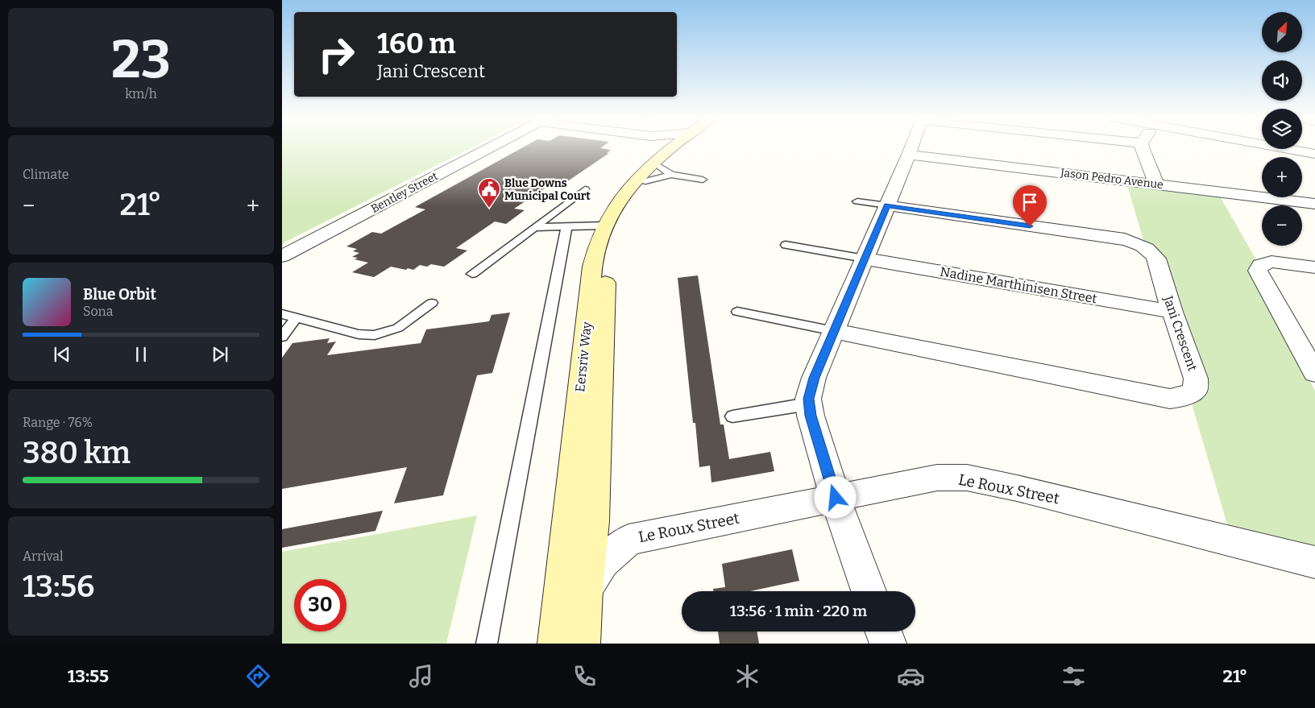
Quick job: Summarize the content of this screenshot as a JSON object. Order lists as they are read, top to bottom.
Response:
{
  "streets": {
    "main road": ["Eersriv Way"],
    "street": [
      "Jason Pedro Avenue",
      "Bentley Street",
      "Nadine Marthinisen Street",
      "Jani Crescent",
      "Le Roux Street"
    ]
  },
  "crossings": [
    ["Nadine Marthinisen Street", "Jani Crescent"],
    ["Eersriv Way", "Le Roux Street"]
  ],
  "places": {
    "public building": ["Blue Downs Municipal Court"]
  },
  "north": "top right",
  "page": {
    "tile": [
      ["23", "km/h"],
      "Climate",
      ["Range · 76%", "380 km"],
      ["Arrival", "13:56"]
    ],
    "map_buttons": ["+", "−"],
    "turn": ["160 m", "Jani Crescent"],
    "heat": ["−", "21°", "+"],
    "song": ["Blue Orbit", "Sona"],
    "limit": "30",
    "trip": "13:56 · 1 min · 220 m",
    "tabs": ["13:55", "21°"]
  }
}
